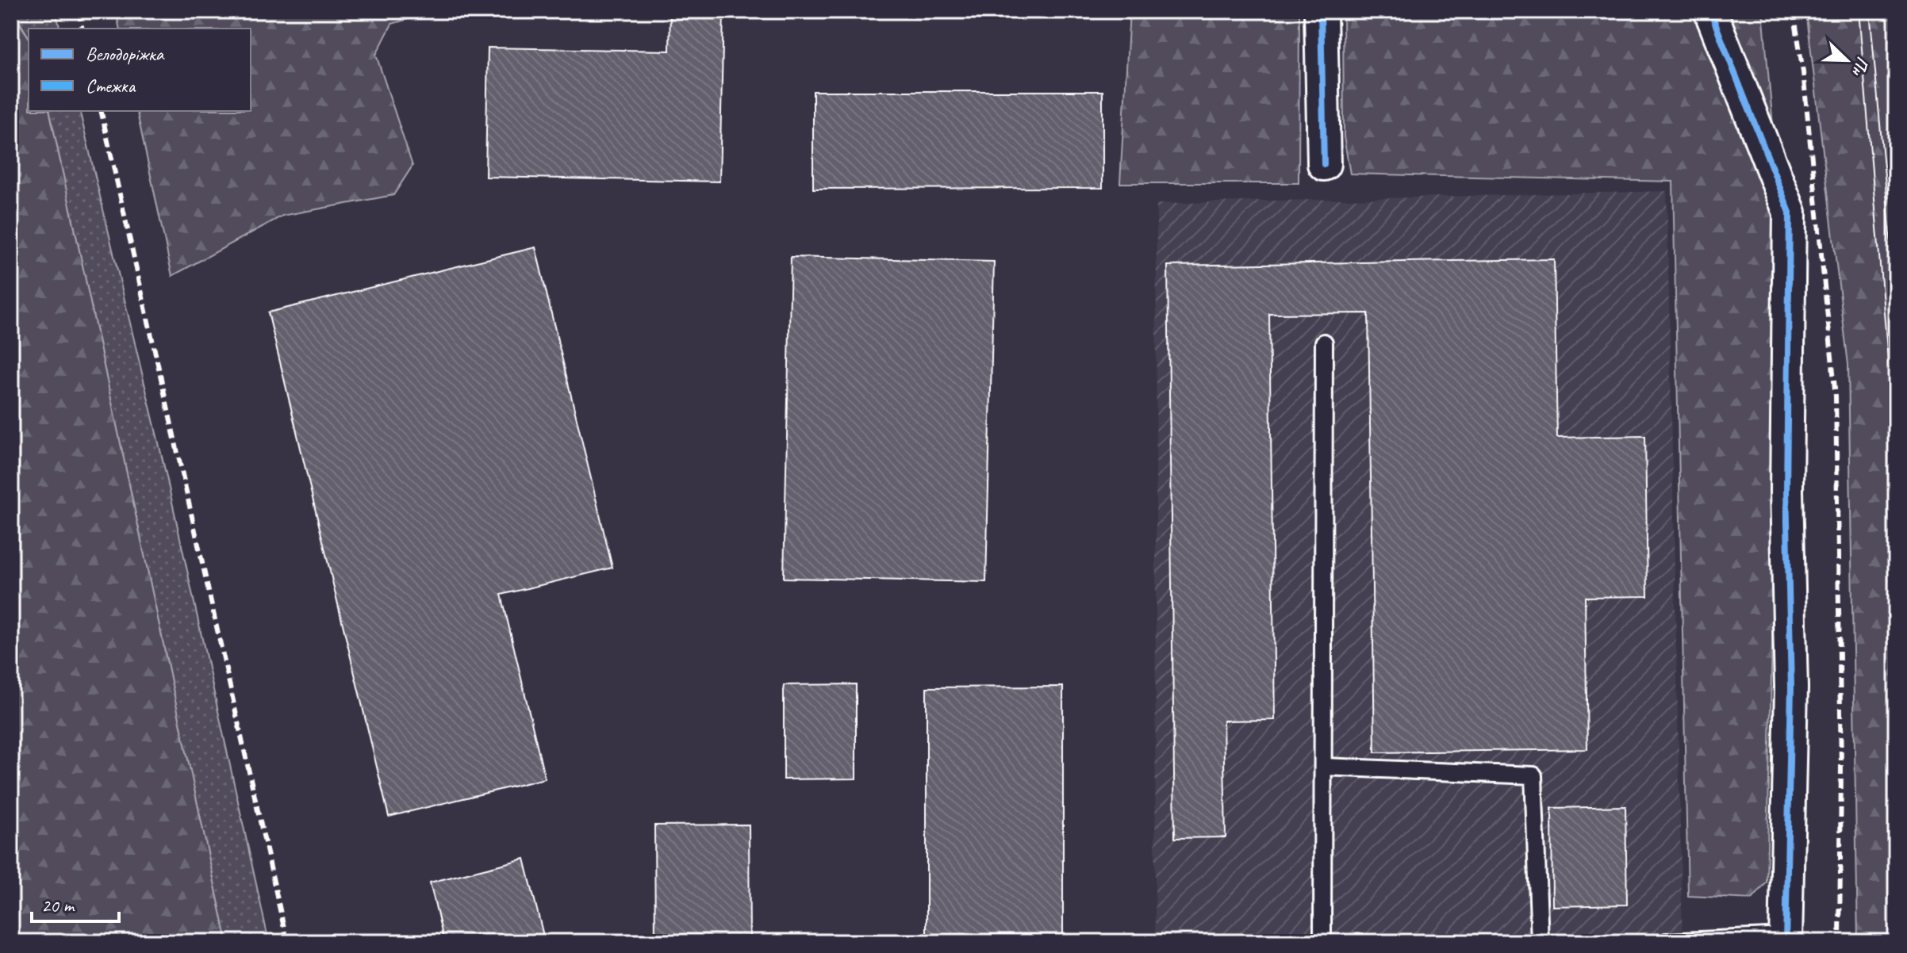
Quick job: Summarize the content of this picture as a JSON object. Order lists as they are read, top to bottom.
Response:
{
  "legend": ["Велодоріжка", "Стежка"],
  "scale_bar": "20 m",
  "north": "bottom right"
}
